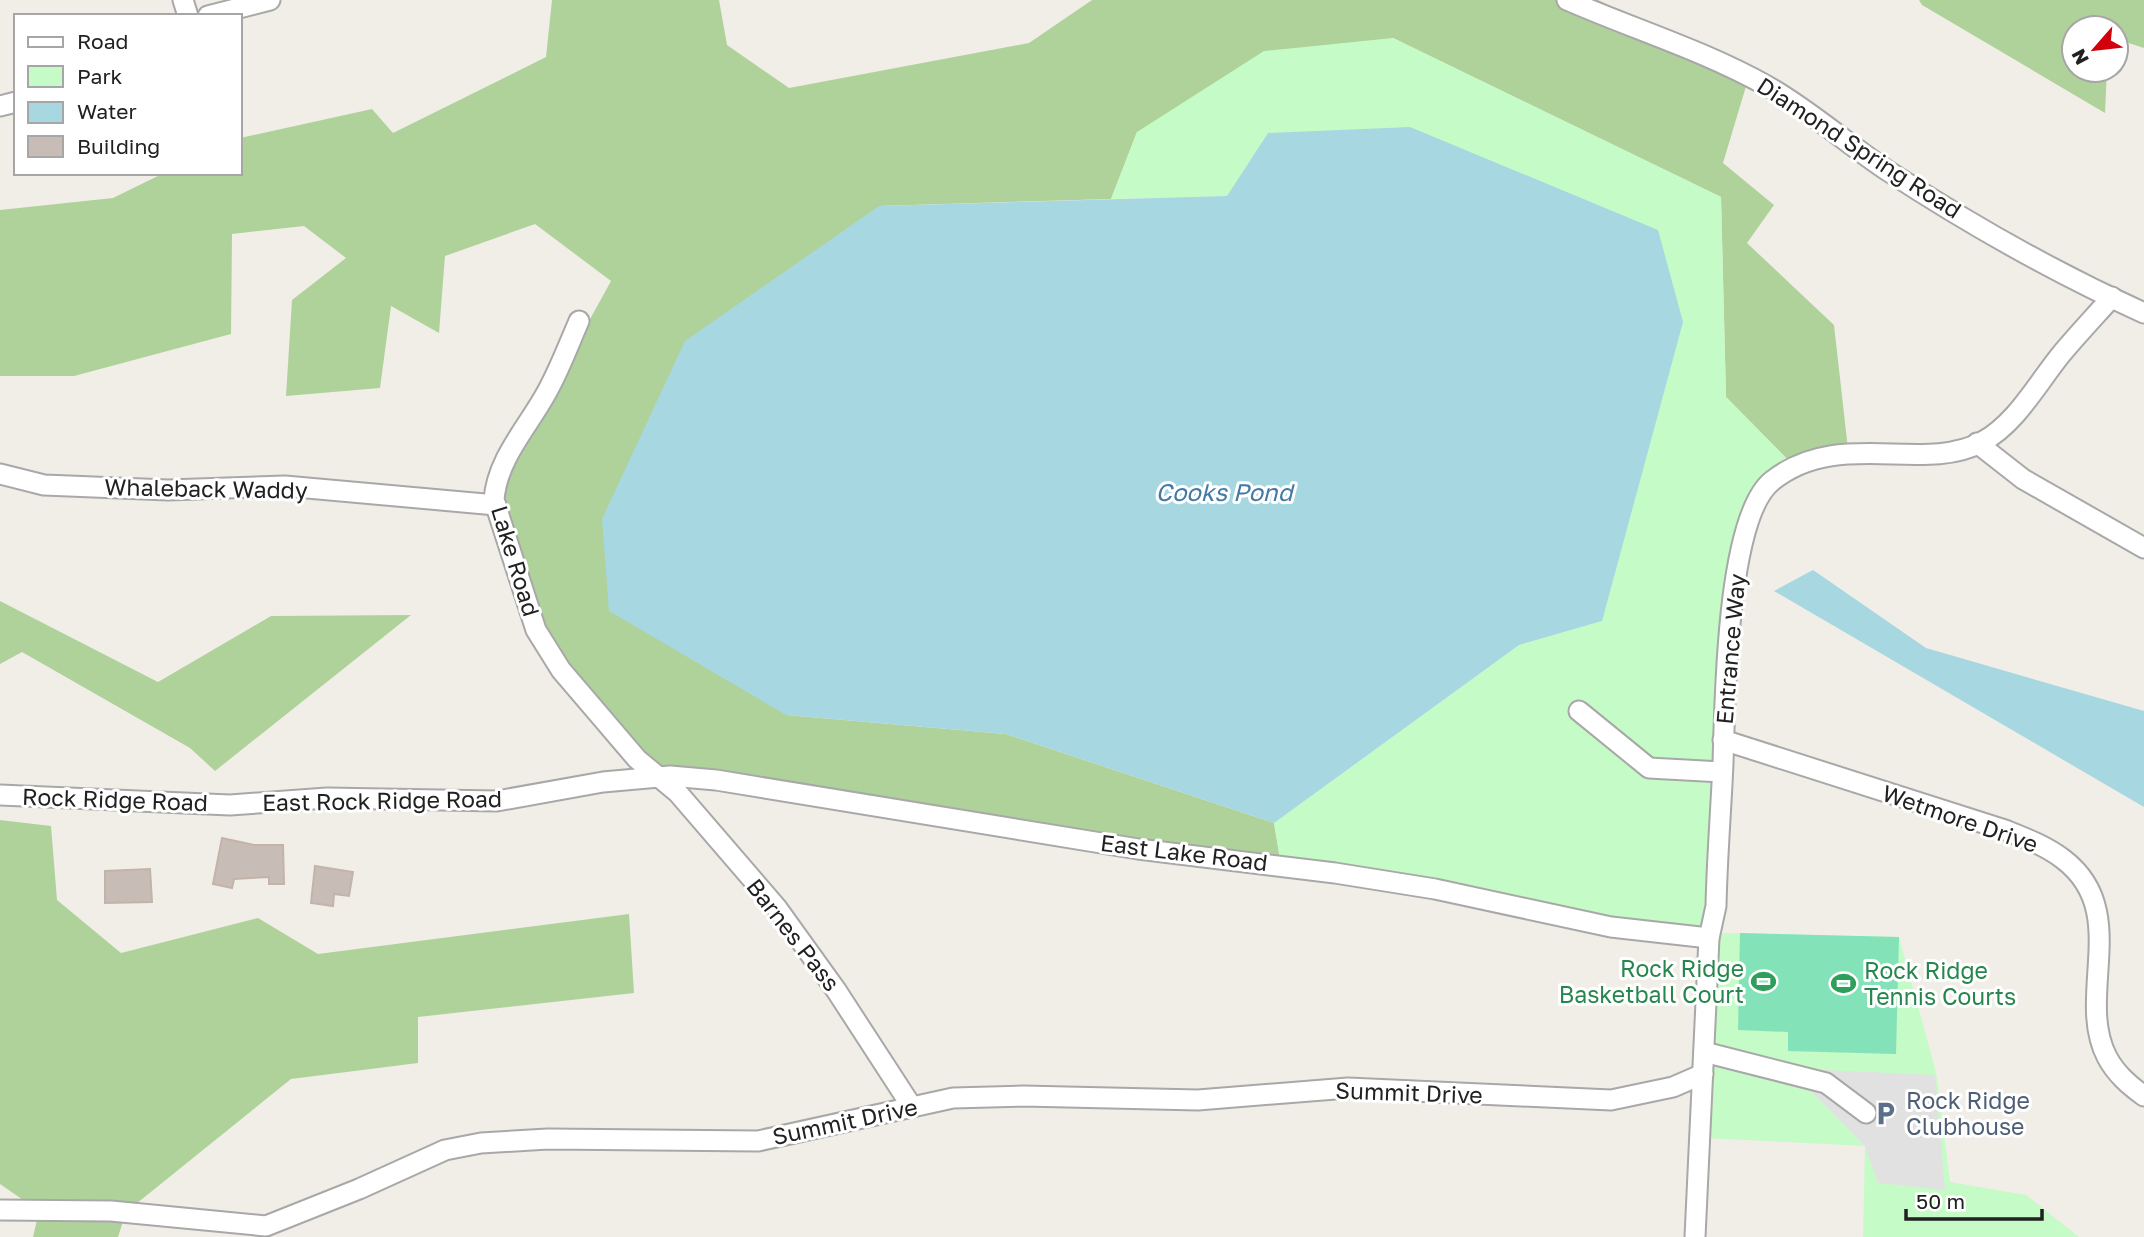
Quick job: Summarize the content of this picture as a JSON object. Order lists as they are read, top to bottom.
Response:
{
  "streets": {
    "street": [
      "Diamond Spring Road",
      "Whaleback Waddy",
      "Lake Road",
      "Entrance Way",
      "Rock Ridge Road",
      "East Rock Ridge Road",
      "Wetmore Drive",
      "East Lake Road",
      "Barnes Pass",
      "Summit Drive"
    ]
  },
  "crossings": [
    ["Diamond Spring Road", "Entrance Way"],
    ["Whaleback Waddy", "Lake Road"],
    ["Lake Road", "East Rock Ridge Road"],
    ["Lake Road", "East Lake Road"],
    ["Lake Road", "Barnes Pass"],
    ["Entrance Way", "Wetmore Drive"],
    ["Entrance Way", "East Lake Road"],
    ["Entrance Way", "Summit Drive"],
    ["Rock Ridge Road", "East Rock Ridge Road"],
    ["East Rock Ridge Road", "East Lake Road"],
    ["East Rock Ridge Road", "Barnes Pass"],
    ["East Lake Road", "Barnes Pass"],
    ["Barnes Pass", "Summit Drive"]
  ],
  "water": ["Cooks Pond"],
  "places": {
    "sports": ["Rock Ridge Basketball Court", "Rock Ridge Tennis Courts"],
    "parking": ["Rock Ridge Clubhouse"]
  },
  "legend": [
    "Road",
    "Park",
    "Water",
    "Building"
  ],
  "scale_bar": "50 m",
  "north": "bottom left"
}
